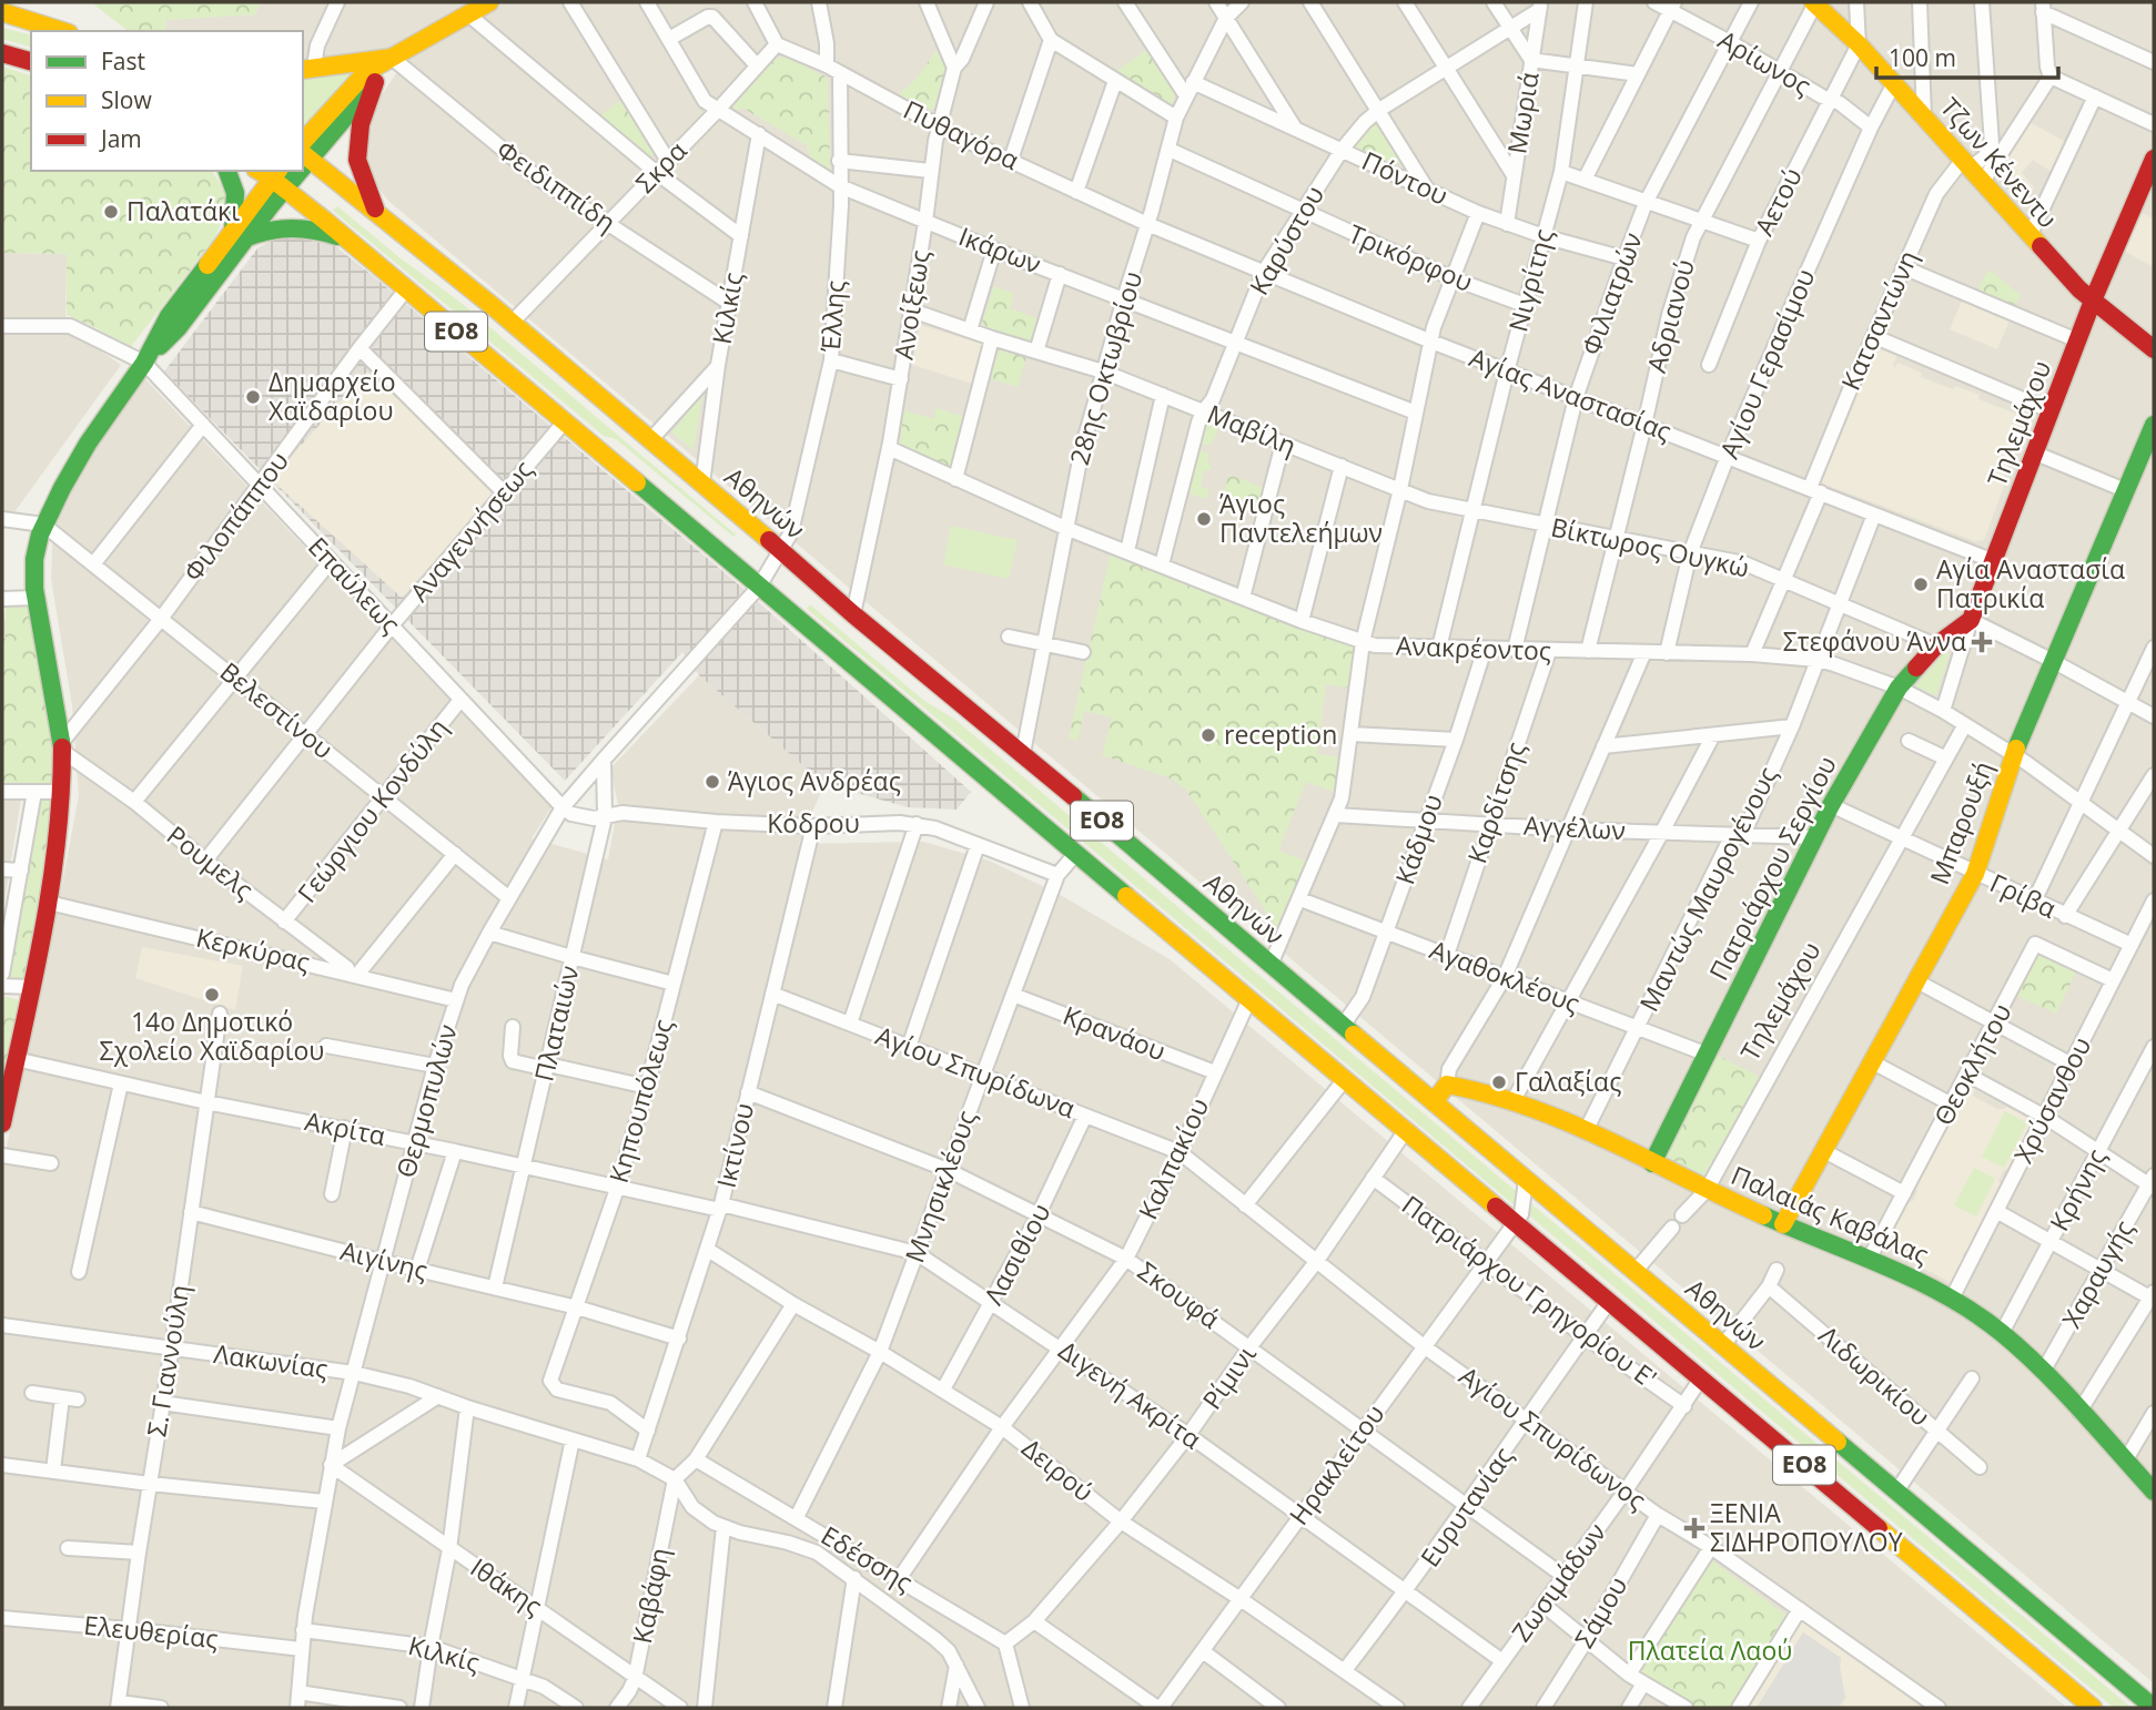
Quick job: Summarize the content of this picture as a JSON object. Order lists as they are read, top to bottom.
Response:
{
  "streets": {
    "main road": [
      "Τζων Κένεντυ",
      "ΕΟ8",
      "Τηλεμάχου",
      "Αθηνών",
      "Μπαρουξή",
      "Πατριάρχου Σεργίου",
      "Παλαιάς Καβάλας"
    ],
    "street": [
      "Αρίωνος",
      "Μωριά",
      "Πυθαγόρα",
      "Σκρα",
      "Πόντου",
      "Φειδιππίδη",
      "Αετού",
      "Καρύστου",
      "Ικάρων",
      "Τρικόρφου",
      "Νιγρίτης",
      "Φιλιατρών",
      "Ανοίξεως",
      "Κιλκίς",
      "Έλλης",
      "Αδριανού",
      "Κατσαντώνη",
      "Αγίου Γερασίμου",
      "28ης Οκτωβρίου",
      "Αγίας Αναστασίας",
      "Μαβίλη",
      "Φιλοπάππου",
      "Αναγεννήσεως",
      "Βίκτωρος Ουγκώ",
      "Επαύλεως",
      "Ανακρέοντος",
      "Βελεστίνου",
      "Καρδίτσης",
      "Γεώργιου Κονδύλη",
      "Κόδρου",
      "Αγγέλων",
      "Κάδμου",
      "Ρουμελς",
      "Μαντώς Μαυρογένους",
      "Γρίβα",
      "Κερκύρας",
      "Αγαθοκλέους",
      "Πλαταιών",
      "Κρανάου",
      "Θεοκλήτου",
      "Αγίου Σπυρίδωνα",
      "Χρύσανθου",
      "Θερμοπυλών",
      "Κηπουπόλεως",
      "Ακρίτα",
      "Ικτίνου",
      "Καλπακίου",
      "Μνησικλέους",
      "Κρήνης",
      "Λασιθίου",
      "Αιγίνης",
      "Χαραυγής",
      "Πατριάρχου Γρηγορίου Ε'",
      "Σκουφά",
      "Σ. Γιαννούλη",
      "Λακωνίας",
      "Λιδωρικίου",
      "Ρίμινι",
      "Διγενή Ακρίτα",
      "Αγίου Σπυρίδωνος",
      "Ηρακλείτου",
      "Δειρού",
      "Ευρυτανίας",
      "Εδέσσης",
      "Ζωσιμάδων",
      "Ιθάκης",
      "Καβάφη",
      "Σάμου",
      "Ελευθερίας"
    ]
  },
  "crossings": [
    ["Αρίωνος", "Αετού"],
    ["Αρίωνος", "Φιλιατρών"],
    ["Αρίωνος", "Αδριανού"],
    ["Αρίωνος", "Αγίου Γερασίμου"],
    ["Μωριά", "Πόντου"],
    ["Μωριά", "Καρύστου"],
    ["Πυθαγόρα", "Σκρα"],
    ["Πυθαγόρα", "Ανοίξεως"],
    ["Πυθαγόρα", "Έλλης"],
    ["Πυθαγόρα", "28ης Οκτωβρίου"],
    ["Πυθαγόρα", "Αγίας Αναστασίας"],
    ["Τζων Κένεντυ", "Αετού"],
    ["Τζων Κένεντυ", "Αδριανού"],
    ["Τζων Κένεντυ", "Κατσαντώνη"],
    ["Τζων Κένεντυ", "Αγίου Γερασίμου"],
    ["Τζων Κένεντυ", "Τηλεμάχου"],
    ["Σκρα", "Φειδιππίδη"],
    ["Σκρα", "Ικάρων"],
    ["Σκρα", "Αθηνών"],
    ["Πόντου", "Καρύστου"],
    ["Πόντου", "Νιγρίτης"],
    ["Πόντου", "Φιλιατρών"],
    ["Πόντου", "28ης Οκτωβρίου"],
    ["Φειδιππίδη", "Κιλκίς"],
    ["Καρύστου", "Ικάρων"],
    ["Καρύστου", "Τρικόρφου"],
    ["Καρύστου", "Αγίας Αναστασίας"],
    ["Καρύστου", "Μαβίλη"],
    ["Καρύστου", "Ανακρέοντος"],
    ["Ικάρων", "Ανοίξεως"],
    ["Ικάρων", "Κιλκίς"],
    ["Ικάρων", "Έλλης"],
    ["Ικάρων", "28ης Οκτωβρίου"],
    ["Τρικόρφου", "Νιγρίτης"],
    ["Τρικόρφου", "28ης Οκτωβρίου"],
    ["Νιγρίτης", "Αγίας Αναστασίας"],
    ["Νιγρίτης", "Βίκτωρος Ουγκώ"],
    ["Νιγρίτης", "Ανακρέοντος"],
    ["Φιλιατρών", "Αγίας Αναστασίας"],
    ["Φιλιατρών", "Βίκτωρος Ουγκώ"],
    ["Φιλιατρών", "Ανακρέοντος"],
    ["Ανοίξεως", "Μαβίλη"],
    ["Ανοίξεως", "Αθηνών"],
    ["Ανοίξεως", "Ανακρέοντος"],
    ["Κιλκίς", "Αθηνών"],
    ["Κιλκίς", "Θερμοπυλών"],
    ["Έλλης", "ΕΟ8"],
    ["Έλλης", "Αθηνών"],
    ["Έλλης", "Θερμοπυλών"],
    ["Αδριανού", "Αγίας Αναστασίας"],
    ["Αδριανού", "Βίκτωρος Ουγκώ"],
    ["Αδριανού", "Ανακρέοντος"],
    ["Κατσαντώνη", "Αγίας Αναστασίας"],
    ["Κατσαντώνη", "Βίκτωρος Ουγκώ"],
    ["Κατσαντώνη", "Ανακρέοντος"],
    ["ΕΟ8", "Φιλοπάππου"],
    ["ΕΟ8", "Αναγεννήσεως"],
    ["ΕΟ8", "Θερμοπυλών"],
    ["ΕΟ8", "Καλπακίου"],
    ["ΕΟ8", "Μνησικλέους"],
    ["ΕΟ8", "Ρίμινι"],
    ["ΕΟ8", "Ηρακλείτου"],
    ["ΕΟ8", "Ευρυτανίας"],
    ["ΕΟ8", "Ζωσιμάδων"],
    ["Αγίου Γερασίμου", "Αγίας Αναστασίας"],
    ["Αγίου Γερασίμου", "Βίκτωρος Ουγκώ"],
    ["Αγίου Γερασίμου", "Ανακρέοντος"],
    ["28ης Οκτωβρίου", "Αγίας Αναστασίας"],
    ["28ης Οκτωβρίου", "Μαβίλη"],
    ["28ης Οκτωβρίου", "Αθηνών"],
    ["28ης Οκτωβρίου", "Ανακρέοντος"],
    ["Αγίας Αναστασίας", "Τηλεμάχου"],
    ["Αγίας Αναστασίας", "Μαντώς Μαυρογένους"],
    ["Τηλεμάχου", "Ανακρέοντος"],
    ["Τηλεμάχου", "Πατριάρχου Σεργίου"],
    ["Τηλεμάχου", "Γρίβα"],
    ["Τηλεμάχου", "Παλαιάς Καβάλας"],
    ["Μαβίλη", "Βίκτωρος Ουγκώ"],
    ["Αθηνών", "Κάδμου"],
    ["Φιλοπάππου", "Επαύλεως"],
    ["Φιλοπάππου", "Βελεστίνου"],
    ["Φιλοπάππου", "Ρουμελς"],
    ["Αναγεννήσεως", "Επαύλεως"],
    ["Αναγεννήσεως", "Βελεστίνου"],
    ["Αναγεννήσεως", "Ρουμελς"],
    ["Βίκτωρος Ουγκώ", "Πατριάρχου Σεργίου"],
    ["Βίκτωρος Ουγκώ", "Μαντώς Μαυρογένους"],
    ["Επαύλεως", "Γεώργιου Κονδύλη"],
    ["Επαύλεως", "Κόδρου"],
    ["Επαύλεως", "Θερμοπυλών"],
    ["Ανακρέοντος", "Καρδίτσης"],
    ["Ανακρέοντος", "Μπαρουξή"],
    ["Ανακρέοντος", "Κάδμου"],
    ["Ανακρέοντος", "Πατριάρχου Σεργίου"],
    ["Ανακρέοντος", "Μαντώς Μαυρογένους"],
    ["Βελεστίνου", "Γεώργιου Κονδύλη"],
    ["Βελεστίνου", "Θερμοπυλών"],
    ["Καρδίτσης", "Αγγέλων"],
    ["Καρδίτσης", "Αγαθοκλέους"],
    ["Γεώργιου Κονδύλη", "Ρουμελς"],
    ["Μπαρουξή", "Γρίβα"],
    ["Μπαρουξή", "Παλαιάς Καβάλας"],
    ["Κόδρου", "Πλαταιών"],
    ["Κόδρου", "Θερμοπυλών"],
    ["Κόδρου", "Κηπουπόλεως"],
    ["Κόδρου", "Ικτίνου"],
    ["Κόδρου", "Μνησικλέους"],
    ["Αγγέλων", "Κάδμου"],
    ["Αγγέλων", "Πατριάρχου Σεργίου"],
    ["Αγγέλων", "Μαντώς Μαυρογένους"],
    ["Κάδμου", "Αγαθοκλέους"],
    ["Ρουμελς", "Κερκύρας"],
    ["Πατριάρχου Σεργίου", "Γρίβα"],
    ["Πατριάρχου Σεργίου", "Αγαθοκλέους"],
    ["Πατριάρχου Σεργίου", "Παλαιάς Καβάλας"],
    ["Μαντώς Μαυρογένους", "Αγαθοκλέους"],
    ["Μαντώς Μαυρογένους", "Παλαιάς Καβάλας"],
    ["Γρίβα", "Χρύσανθου"],
    ["Κερκύρας", "Θερμοπυλών"],
    ["Πλαταιών", "Θερμοπυλών"],
    ["Πλαταιών", "Ακρίτα"],
    ["Πλαταιών", "Αιγίνης"],
    ["Κρανάου", "Καλπακίου"],
    ["Κρανάου", "Μνησικλέους"],
    ["Θεοκλήτου", "Χρύσανθου"],
    ["Θεοκλήτου", "Παλαιάς Καβάλας"],
    ["Αγίου Σπυρίδωνα", "Ικτίνου"],
    ["Αγίου Σπυρίδωνα", "Καλπακίου"],
    ["Αγίου Σπυρίδωνα", "Μνησικλέους"],
    ["Αγίου Σπυρίδωνα", "Λασιθίου"],
    ["Αγίου Σπυρίδωνα", "Αγίου Σπυρίδωνος"],
    ["Χρύσανθου", "Παλαιάς Καβάλας"],
    ["Θερμοπυλών", "Ακρίτα"],
    ["Θερμοπυλών", "Αιγίνης"],
    ["Θερμοπυλών", "Λακωνίας"],
    ["Θερμοπυλών", "Εδέσσης"],
    ["Θερμοπυλών", "Ιθάκης"],
    ["Θερμοπυλών", "Ελευθερίας"],
    ["Κηπουπόλεως", "Ακρίτα"],
    ["Κηπουπόλεως", "Ικτίνου"],
    ["Κηπουπόλεως", "Αιγίνης"],
    ["Ακρίτα", "Ικτίνου"],
    ["Ακρίτα", "Σ. Γιαννούλη"],
    ["Ακρίτα", "Διγενή Ακρίτα"],
    ["Ικτίνου", "Αιγίνης"],
    ["Ικτίνου", "Σκουφά"],
    ["Ικτίνου", "Διγενή Ακρίτα"],
    ["Ικτίνου", "Δειρού"],
    ["Ικτίνου", "Εδέσσης"],
    ["Καλπακίου", "Σκουφά"],
    ["Καλπακίου", "Διγενή Ακρίτα"],
    ["Καλπακίου", "Αγίου Σπυρίδωνος"],
    ["Καλπακίου", "Δειρού"],
    ["Καλπακίου", "Εδέσσης"],
    ["Μνησικλέους", "Σκουφά"],
    ["Μνησικλέους", "Διγενή Ακρίτα"],
    ["Μνησικλέους", "Δειρού"],
    ["Μνησικλέους", "Εδέσσης"],
    ["Κρήνης", "Παλαιάς Καβάλας"],
    ["Παλαιάς Καβάλας", "Χαραυγής"],
    ["Λασιθίου", "Σκουφά"],
    ["Λασιθίου", "Διγενή Ακρίτα"],
    ["Λασιθίου", "Δειρού"],
    ["Αιγίνης", "Σ. Γιαννούλη"],
    ["Πατριάρχου Γρηγορίου Ε'", "Ρίμινι"],
    ["Πατριάρχου Γρηγορίου Ε'", "Ηρακλείτου"],
    ["Πατριάρχου Γρηγορίου Ε'", "Ευρυτανίας"],
    ["Πατριάρχου Γρηγορίου Ε'", "Ζωσιμάδων"],
    ["Σκουφά", "Ρίμινι"],
    ["Σκουφά", "Ηρακλείτου"],
    ["Σκουφά", "Ευρυτανίας"],
    ["Σκουφά", "Ζωσιμάδων"],
    ["Σ. Γιαννούλη", "Λακωνίας"],
    ["Σ. Γιαννούλη", "Ελευθερίας"],
    ["Λακωνίας", "Εδέσσης"],
    ["Ρίμινι", "Διγενή Ακρίτα"],
    ["Ρίμινι", "Αγίου Σπυρίδωνος"],
    ["Ρίμινι", "Δειρού"],
    ["Ρίμινι", "Εδέσσης"],
    ["Διγενή Ακρίτα", "Ηρακλείτου"],
    ["Διγενή Ακρίτα", "Ευρυτανίας"],
    ["Διγενή Ακρίτα", "Ζωσιμάδων"],
    ["Αγίου Σπυρίδωνος", "Ηρακλείτου"],
    ["Αγίου Σπυρίδωνος", "Ευρυτανίας"],
    ["Αγίου Σπυρίδωνος", "Ζωσιμάδων"],
    ["Αγίου Σπυρίδωνος", "Σάμου"],
    ["Ηρακλείτου", "Δειρού"],
    ["Δειρού", "Ευρυτανίας"],
    ["Εδέσσης", "Καβάφη"],
    ["Ιθάκης", "Καβάφη"]
  ],
  "parks": ["Πλατεία Λαού"],
  "places": {
    "other": [
      "Παλατάκι",
      "Δημαρχείο Χαϊδαρίου",
      "Άγιος Παντελεήμων",
      "Αγία Αναστασία Πατρικία",
      "reception",
      "Άγιος Ανδρέας",
      "14ο Δημοτικό Σχολείο Χαϊδαρίου",
      "Γαλαξίας"
    ],
    "health": ["Στεφάνου Άννα", "ΞΕΝΙΑ ΣΙΔΗΡΟΠΟΥΛΟΥ"]
  },
  "legend": ["Fast", "Slow", "Jam"],
  "scale_bar": "100 m"
}
